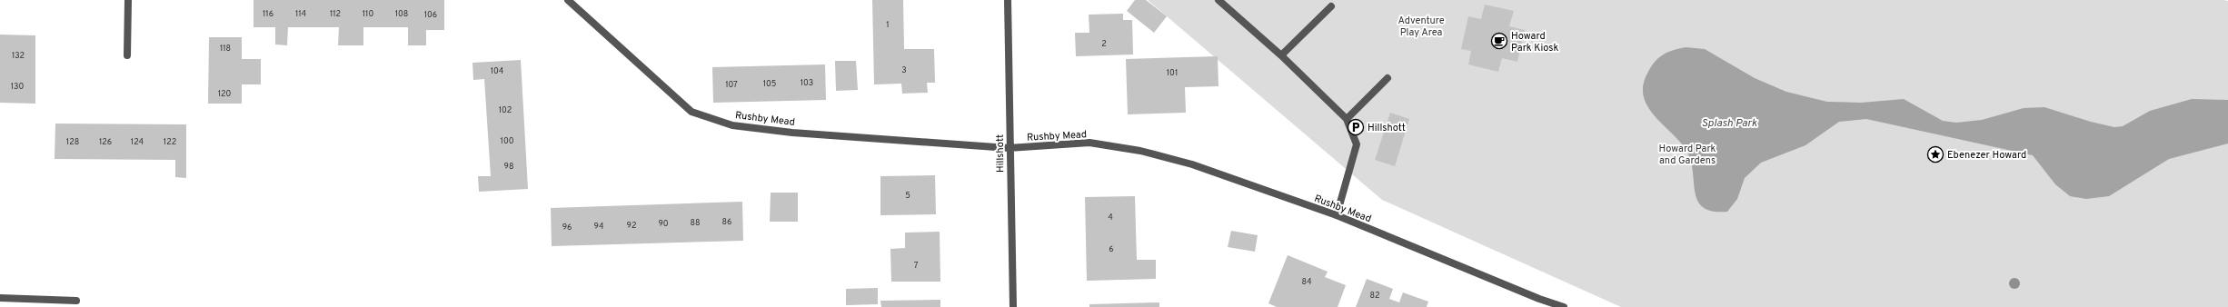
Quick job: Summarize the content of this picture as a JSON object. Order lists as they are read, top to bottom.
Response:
{
  "streets": {
    "street": ["Rushby Mead", "Hillshott"]
  },
  "crossings": [
    ["Rushby Mead", "Hillshott"]
  ],
  "water": ["Splash Park"],
  "parks": ["Adventure Play Area", "Howard Park and Gardens"],
  "places": {
    "cafe": ["Howard Park Kiosk"],
    "parking": ["Hillshott"],
    "place": ["Ebenezer Howard"]
  },
  "house_numbers": [
    "116",
    "114",
    "112",
    "110",
    "108",
    "106",
    "1",
    "2",
    "118",
    "132",
    "3",
    "104",
    "101",
    "103",
    "105",
    "107",
    "130",
    "120",
    "102",
    "100",
    "128",
    "126",
    "124",
    "122",
    "98",
    "5",
    "4",
    "86",
    "88",
    "90",
    "92",
    "94",
    "96",
    "6",
    "7",
    "84",
    "82"
  ]
}
